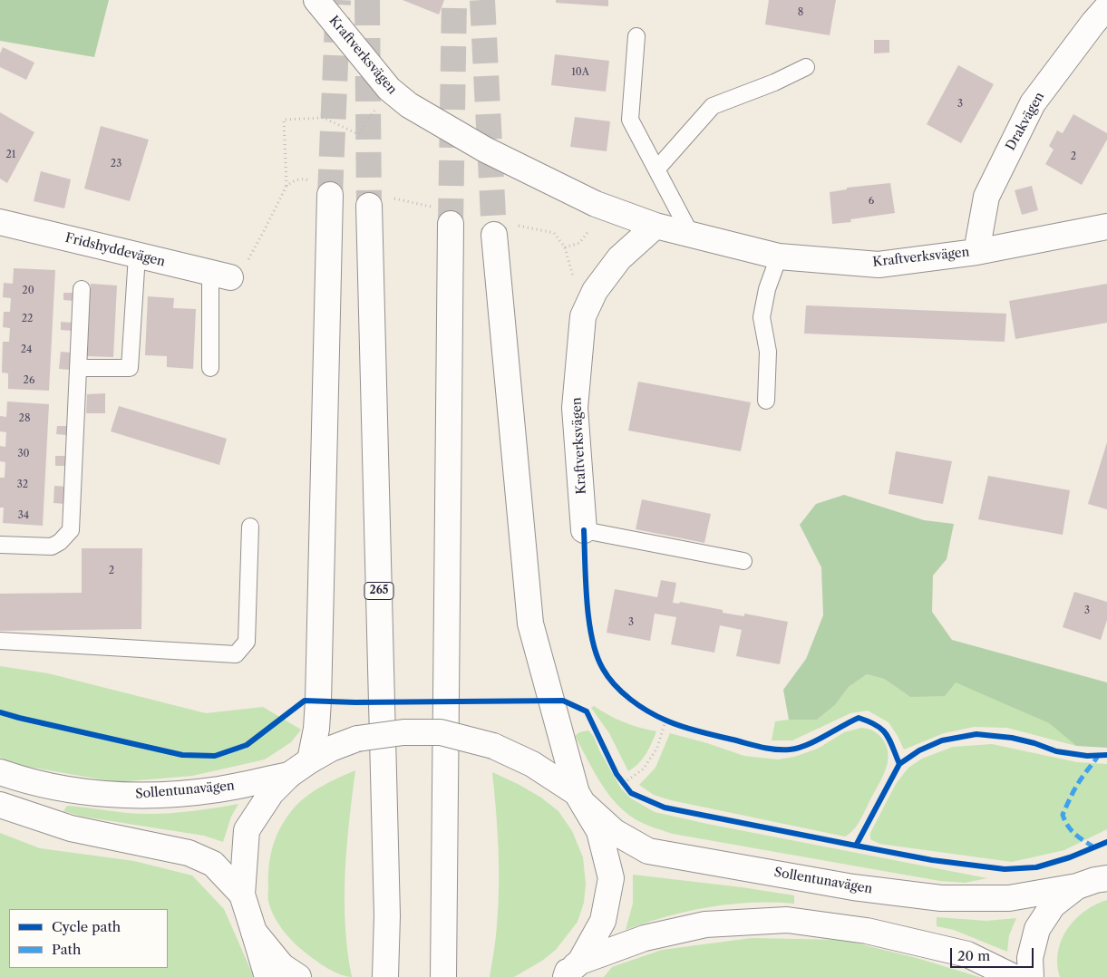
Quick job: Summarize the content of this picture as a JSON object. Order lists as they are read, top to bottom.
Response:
{
  "streets": {
    "main road": [
      "Kraftverksvägen",
      "Drakvägen",
      "Fridshyddevägen",
      "265",
      "Sollentunavägen"
    ]
  },
  "crossings": [
    ["Kraftverksvägen", "Drakvägen"]
  ],
  "house_numbers": [
    "8",
    "10A",
    "3",
    "21",
    "2",
    "23",
    "6",
    "20",
    "22",
    "24",
    "26",
    "28",
    "30",
    "32",
    "34",
    "2",
    "3",
    "3"
  ],
  "legend": ["Cycle path", "Path"],
  "scale_bar": "20 m"
}
